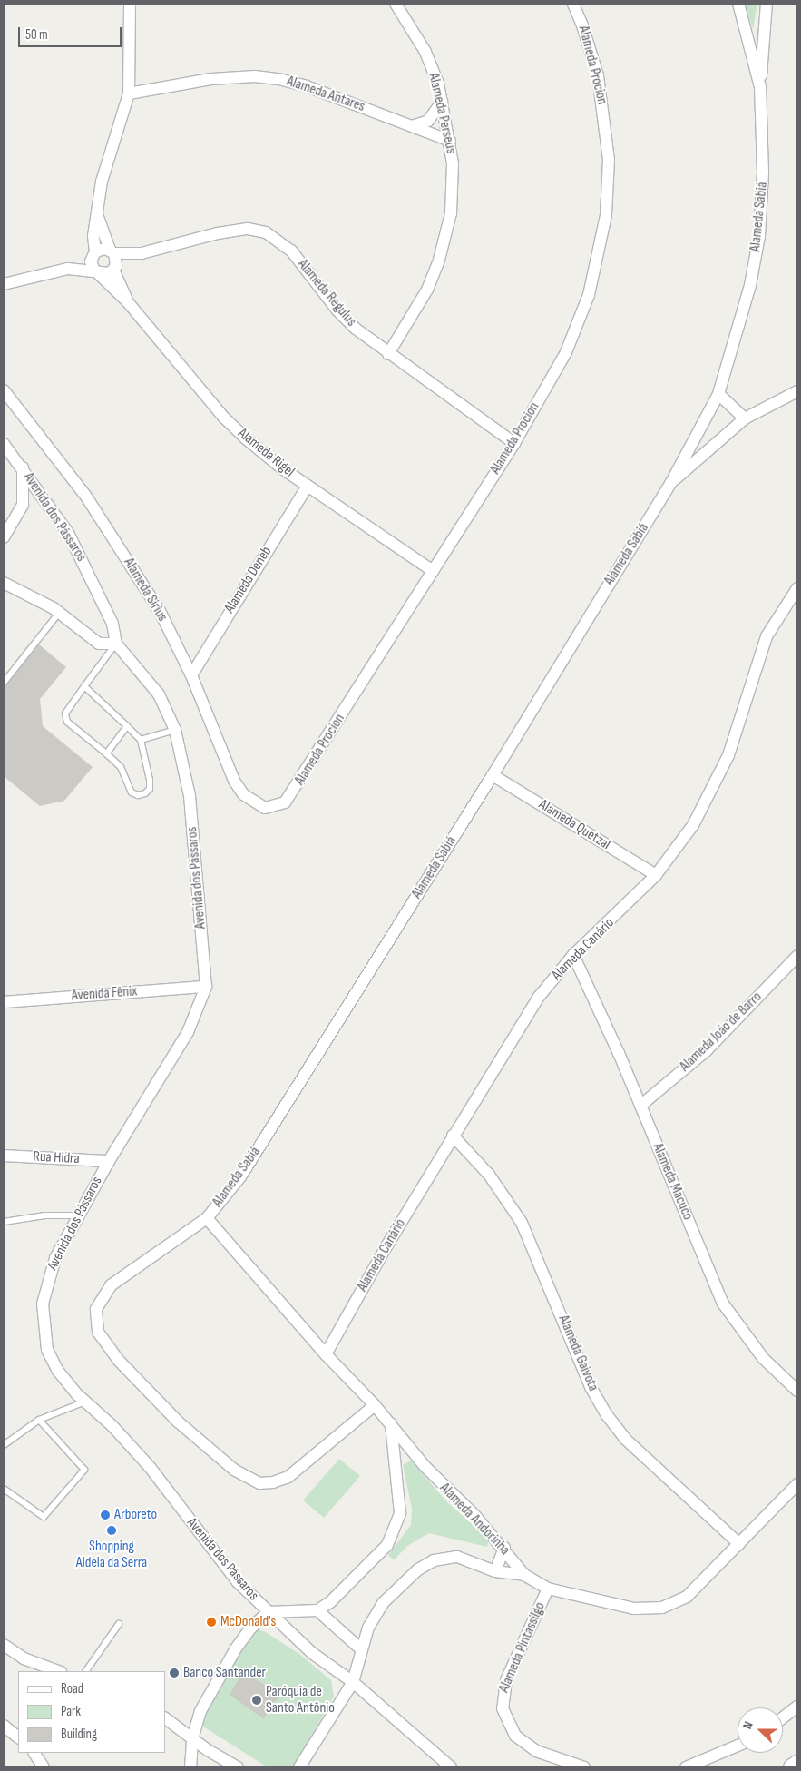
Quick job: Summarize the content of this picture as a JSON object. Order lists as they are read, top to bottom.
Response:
{
  "streets": {
    "street": [
      "Alameda Procion",
      "Alameda Antares",
      "Alameda Perseus",
      "Alameda Sabiá",
      "Alameda Regulus",
      "Alameda Rigel",
      "Avenida dos Pássaros",
      "Alameda Deneb",
      "Alameda Sirius",
      "Alameda Quetzal",
      "Alameda Canário",
      "Avenida Fênix",
      "Alameda João de Barro",
      "Rua Hidra",
      "Alameda Macuco",
      "Alameda Gaivota",
      "Alameda Andorinha",
      "Alameda Pintassilgo"
    ]
  },
  "crossings": [
    ["Alameda Procion", "Alameda Regulus"],
    ["Alameda Procion", "Alameda Rigel"],
    ["Alameda Procion", "Alameda Sirius"],
    ["Alameda Antares", "Alameda Perseus"],
    ["Alameda Perseus", "Alameda Regulus"],
    ["Alameda Sabiá", "Alameda Quetzal"],
    ["Alameda Sabiá", "Alameda Andorinha"],
    ["Alameda Regulus", "Alameda Rigel"],
    ["Alameda Rigel", "Alameda Deneb"],
    ["Avenida dos Pássaros", "Avenida Fênix"],
    ["Avenida dos Pássaros", "Rua Hidra"],
    ["Alameda Deneb", "Alameda Sirius"],
    ["Alameda Quetzal", "Alameda Canário"],
    ["Alameda Canário", "Alameda Macuco"],
    ["Alameda Canário", "Alameda Gaivota"],
    ["Alameda Canário", "Alameda Andorinha"],
    ["Alameda João de Barro", "Alameda Macuco"],
    ["Alameda Gaivota", "Alameda Andorinha"],
    ["Alameda Andorinha", "Alameda Pintassilgo"]
  ],
  "places": [
    "Arboreto",
    "Shopping Aldeia da Serra",
    "McDonald's",
    "Banco Santander",
    "Paróquia de Santo Antônio"
  ],
  "legend": ["Road", "Park", "Building"],
  "scale_bar": "50 m",
  "north": "left"
}
